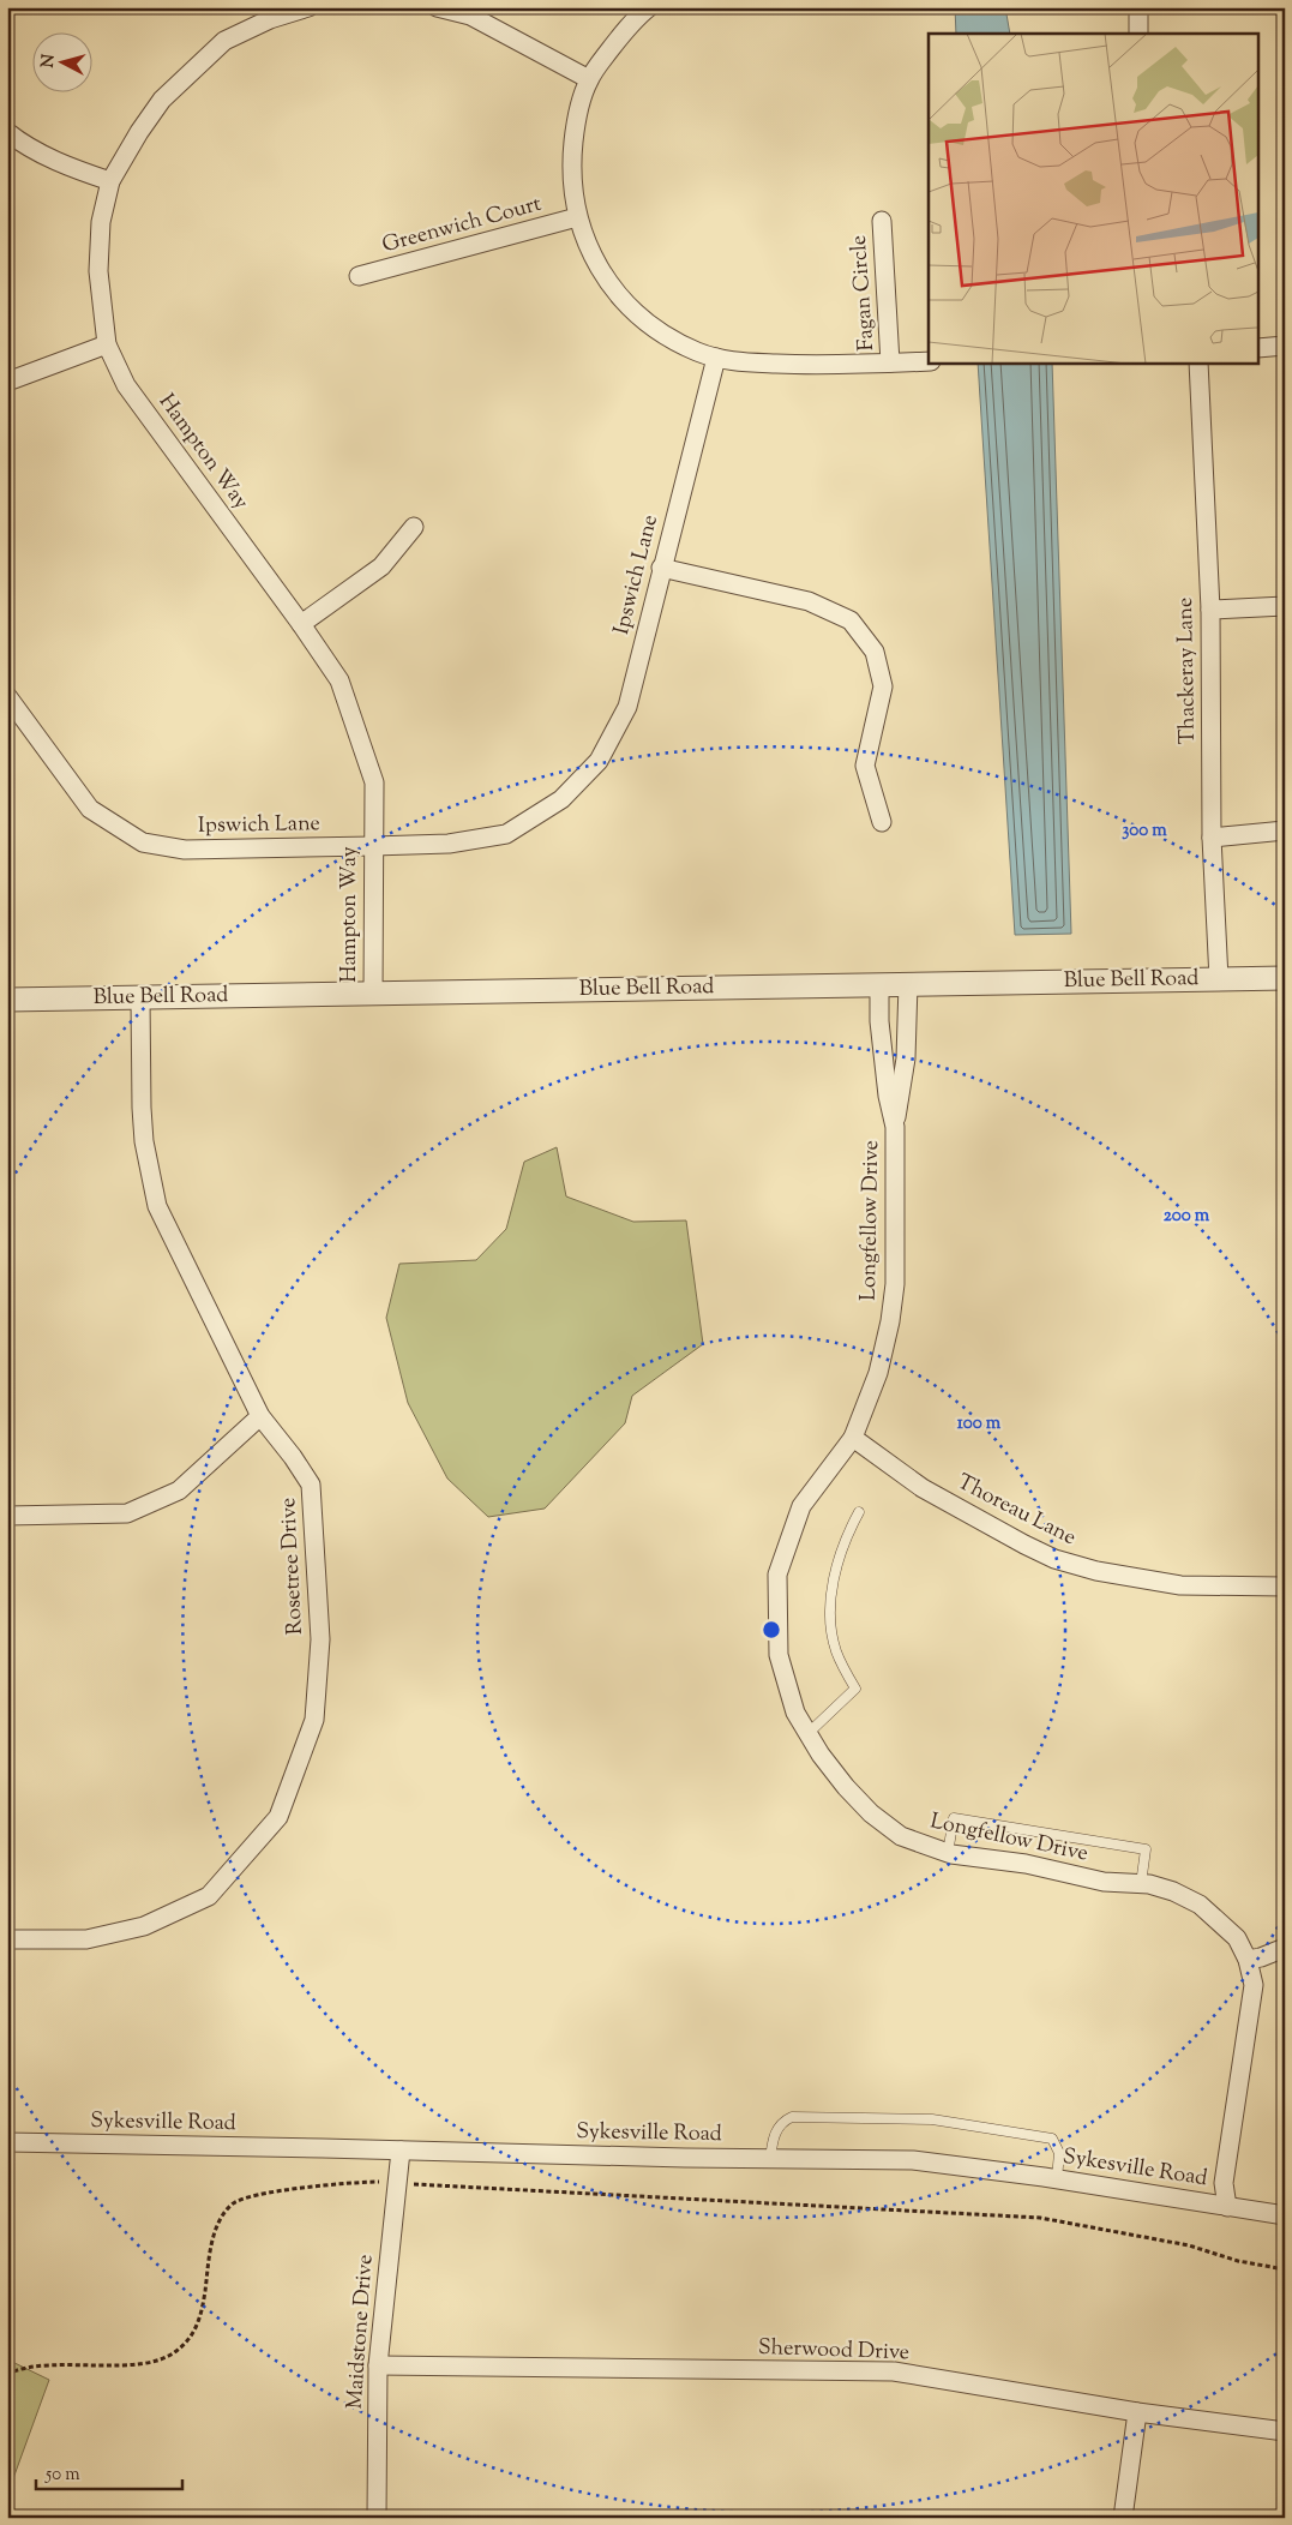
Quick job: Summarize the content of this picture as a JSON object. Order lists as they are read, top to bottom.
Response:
{
  "streets": {
    "street": [
      "Greenwich Court",
      "Fagan Circle",
      "Hampton Way",
      "Ipswich Lane",
      "Thackeray Lane",
      "Blue Bell Road",
      "Longfellow Drive",
      "Thoreau Lane",
      "Rosetree Drive",
      "Sykesville Road",
      "Maidstone Drive",
      "Sherwood Drive"
    ]
  },
  "crossings": [
    ["Hampton Way", "Ipswich Lane"],
    ["Hampton Way", "Blue Bell Road"],
    ["Thackeray Lane", "Blue Bell Road"],
    ["Blue Bell Road", "Longfellow Drive"],
    ["Blue Bell Road", "Rosetree Drive"],
    ["Longfellow Drive", "Thoreau Lane"],
    ["Longfellow Drive", "Sykesville Road"],
    ["Sykesville Road", "Maidstone Drive"],
    ["Maidstone Drive", "Sherwood Drive"]
  ],
  "scale_bar": "50 m",
  "north": "left",
  "rings": ["300 m", "200 m", "100 m"]
}
